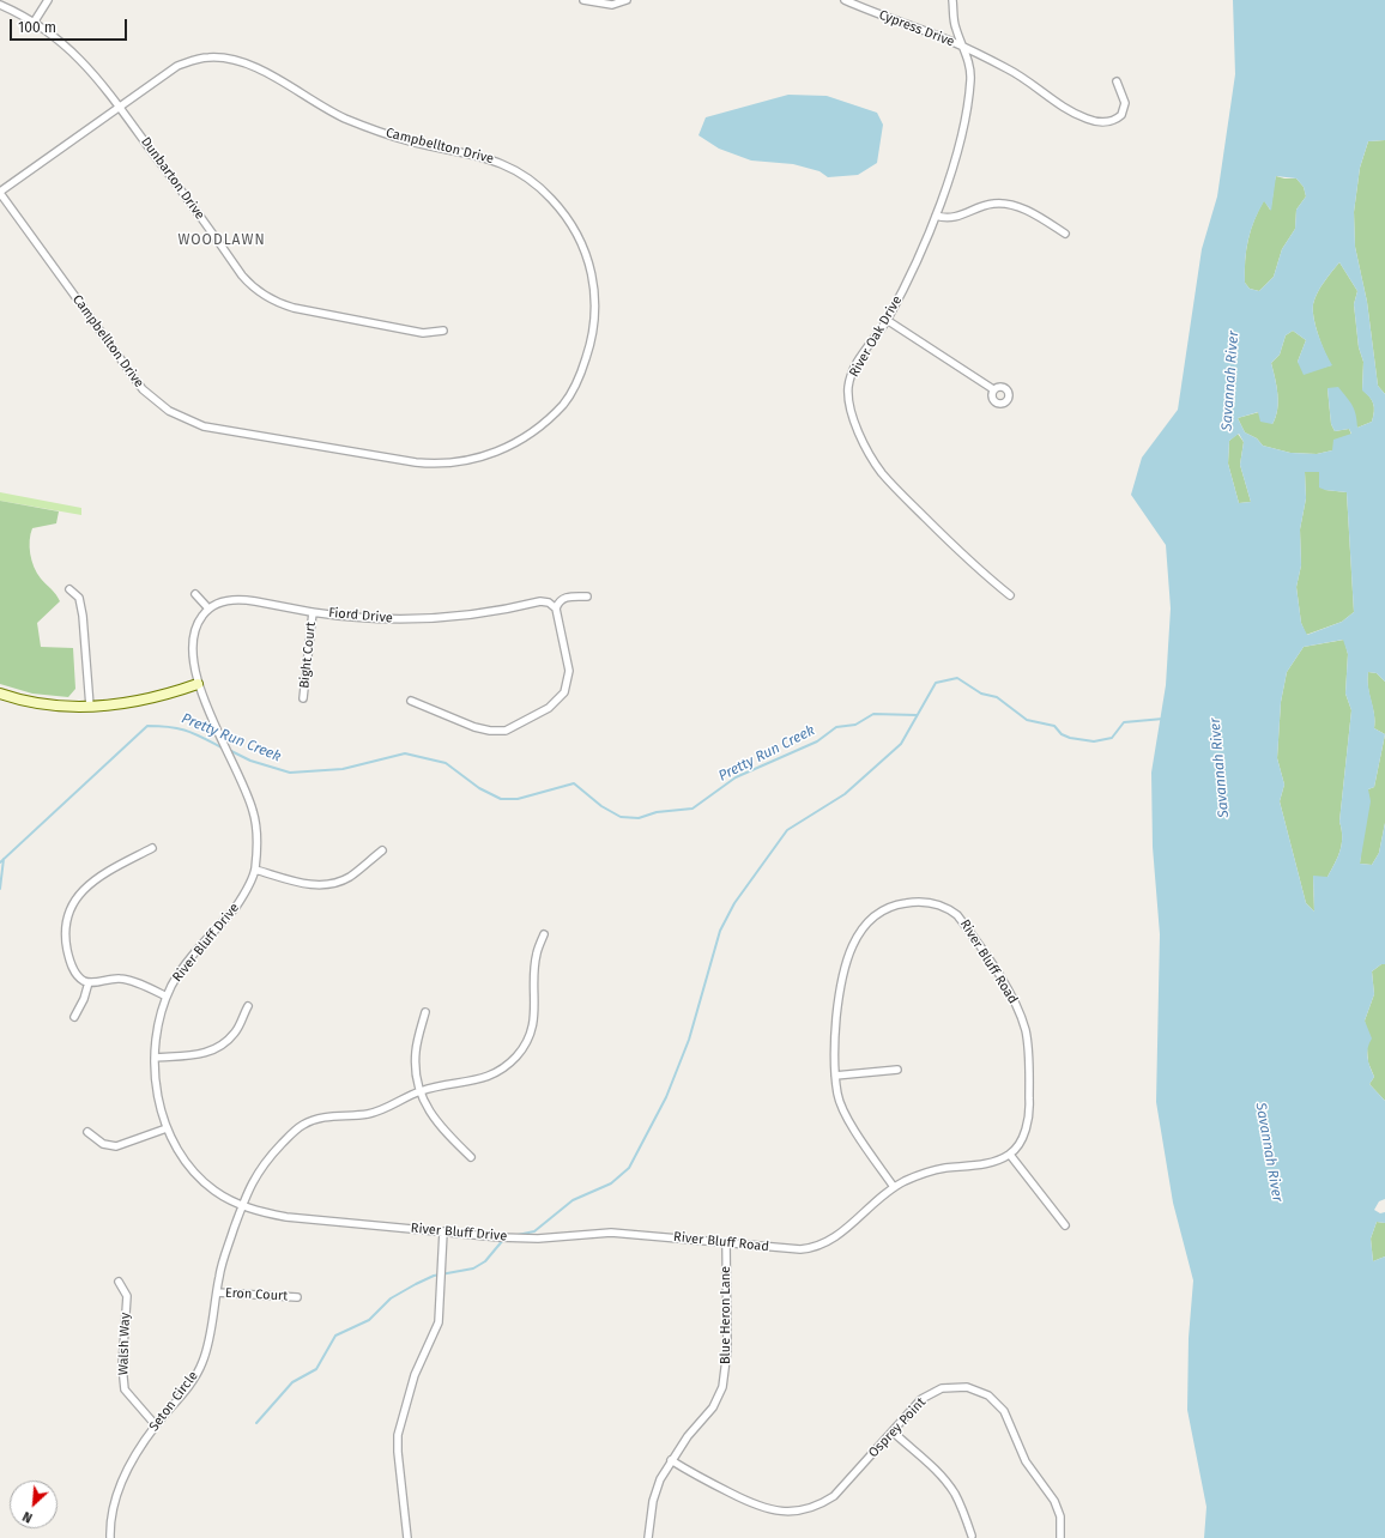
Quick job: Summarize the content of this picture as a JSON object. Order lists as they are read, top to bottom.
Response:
{
  "streets": {
    "street": [
      "Cypress Drive",
      "Campbellton Drive",
      "Dunbarton Drive",
      "River Oak Drive",
      "Fiord Drive",
      "Bight Court",
      "River Bluff Drive",
      "River Bluff Road",
      "Eron Court",
      "Blue Heron Lane",
      "Walsh Way",
      "Seton Circle",
      "Osprey Point"
    ]
  },
  "crossings": [
    ["Cypress Drive", "River Oak Drive"],
    ["Campbellton Drive", "Dunbarton Drive"],
    ["Fiord Drive", "Bight Court"],
    ["River Bluff Drive", "River Bluff Road"],
    ["River Bluff Drive", "Seton Circle"],
    ["River Bluff Road", "Blue Heron Lane"],
    ["Eron Court", "Seton Circle"],
    ["Blue Heron Lane", "Osprey Point"],
    ["Walsh Way", "Seton Circle"]
  ],
  "districts": ["WOODLAWN"],
  "water": ["Savannah River", "Pretty Run Creek"],
  "scale_bar": "100 m",
  "north": "bottom left"
}
